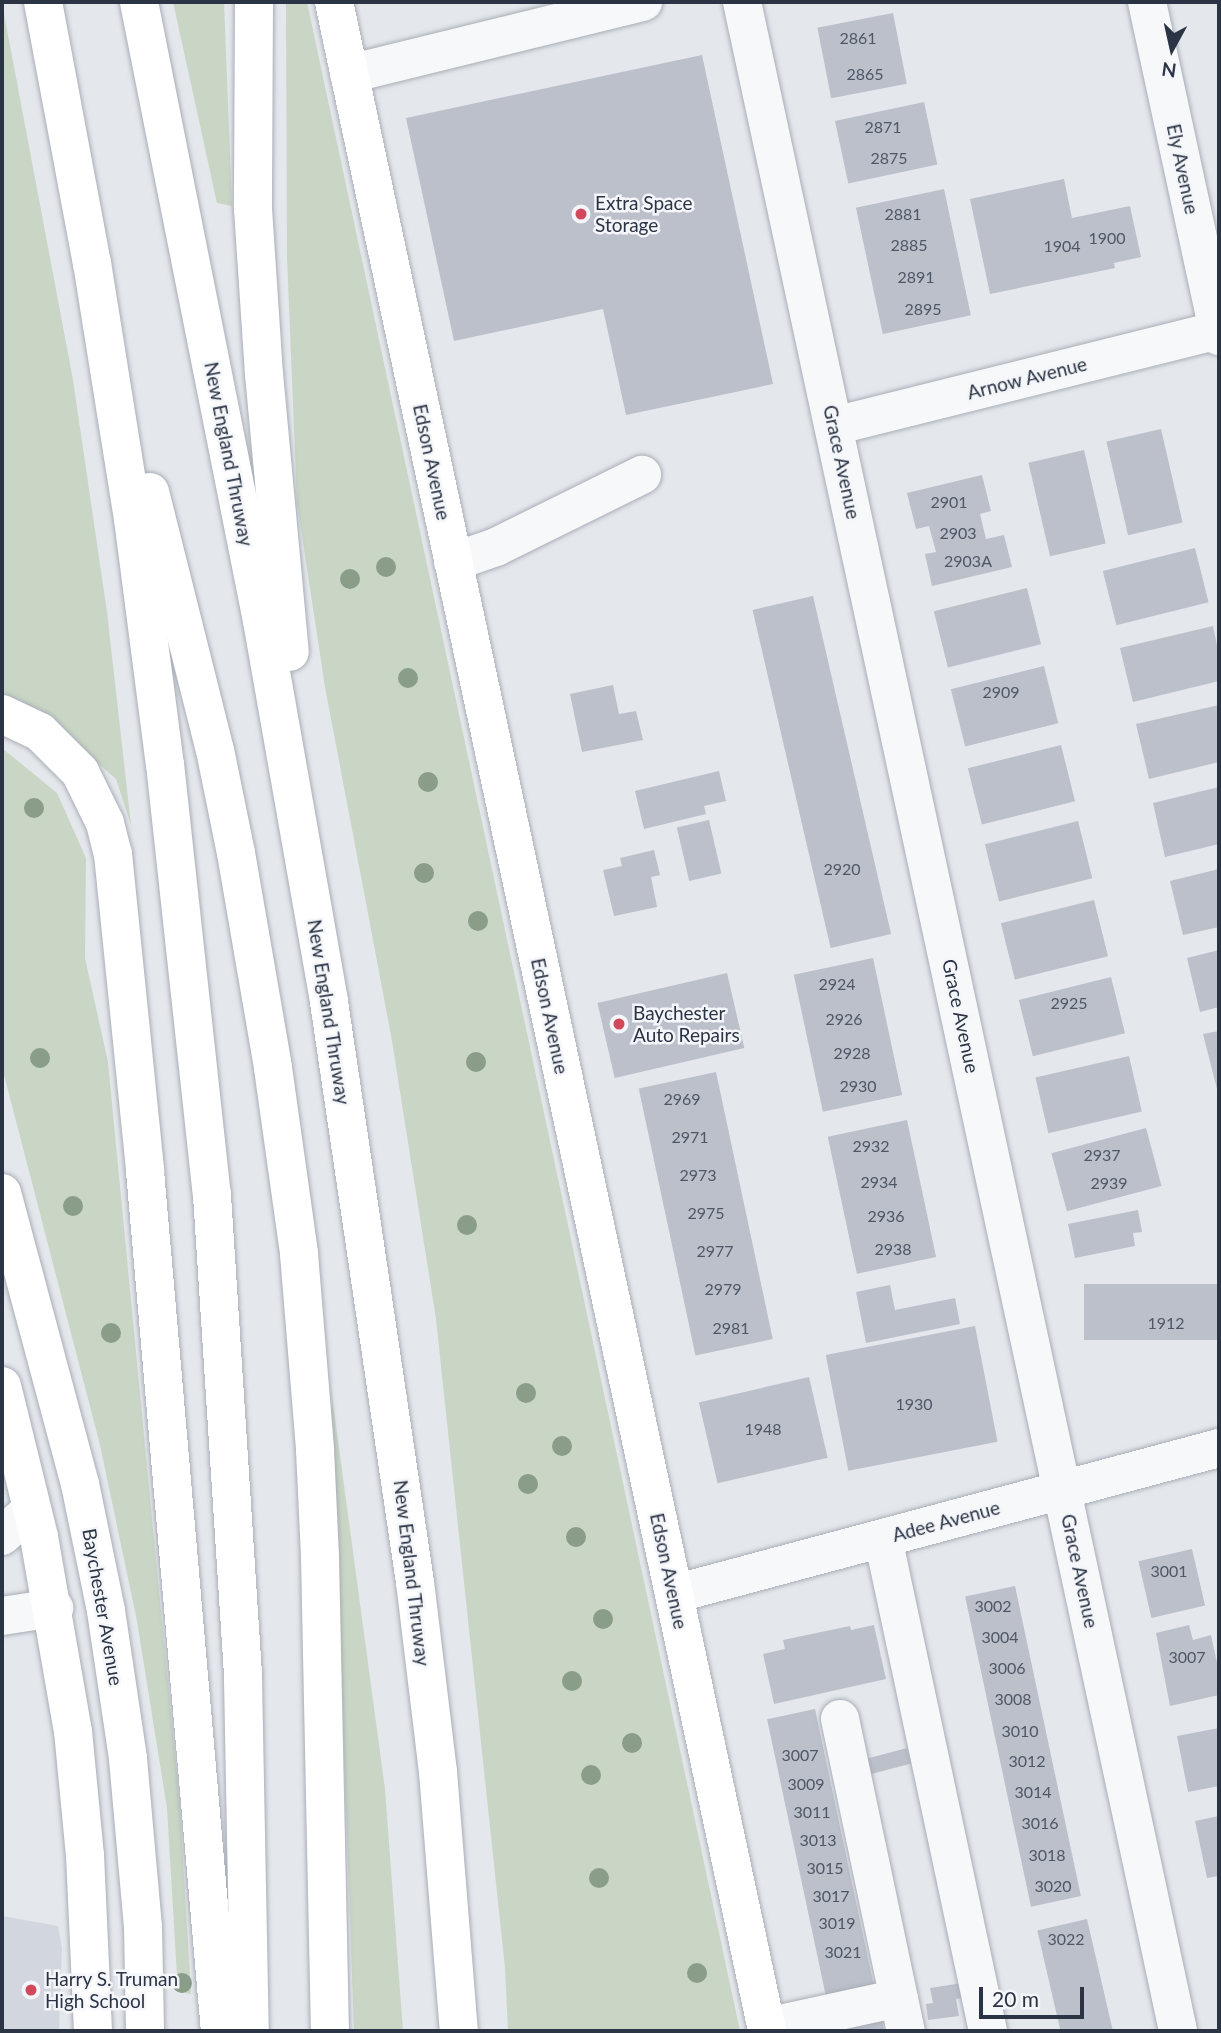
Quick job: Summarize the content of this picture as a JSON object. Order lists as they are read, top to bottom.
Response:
{
  "streets": {
    "main road": ["New England Thruway", "Edson Avenue", "Baychester Avenue"],
    "street": [
      "Ely Avenue",
      "Arnow Avenue",
      "Grace Avenue",
      "Adee Avenue"
    ]
  },
  "crossings": [
    ["Ely Avenue", "Arnow Avenue"],
    ["Arnow Avenue", "Grace Avenue"],
    ["Edson Avenue", "Adee Avenue"],
    ["Grace Avenue", "Adee Avenue"]
  ],
  "places": ["Extra Space Storage", "Baychester Auto Repairs", "Harry S. Truman High School"],
  "house_numbers": [
    "2861",
    "2865",
    "2871",
    "2875",
    "2881",
    "1900",
    "2885",
    "1904",
    "2891",
    "2895",
    "2901",
    "2903",
    "2903A",
    "2909",
    "2920",
    "2924",
    "2925",
    "2926",
    "2928",
    "2930",
    "2969",
    "2971",
    "2932",
    "2937",
    "2973",
    "2934",
    "2939",
    "2975",
    "2936",
    "2938",
    "2977",
    "2979",
    "1912",
    "2981",
    "1930",
    "1948",
    "3001",
    "3002",
    "3004",
    "3007",
    "3006",
    "3008",
    "3010",
    "3007",
    "3012",
    "3009",
    "3014",
    "3011",
    "3016",
    "3013",
    "3018",
    "3015",
    "3020",
    "3017",
    "3019",
    "3022",
    "3021"
  ],
  "scale_bar": "20 m",
  "north": "bottom"
}
